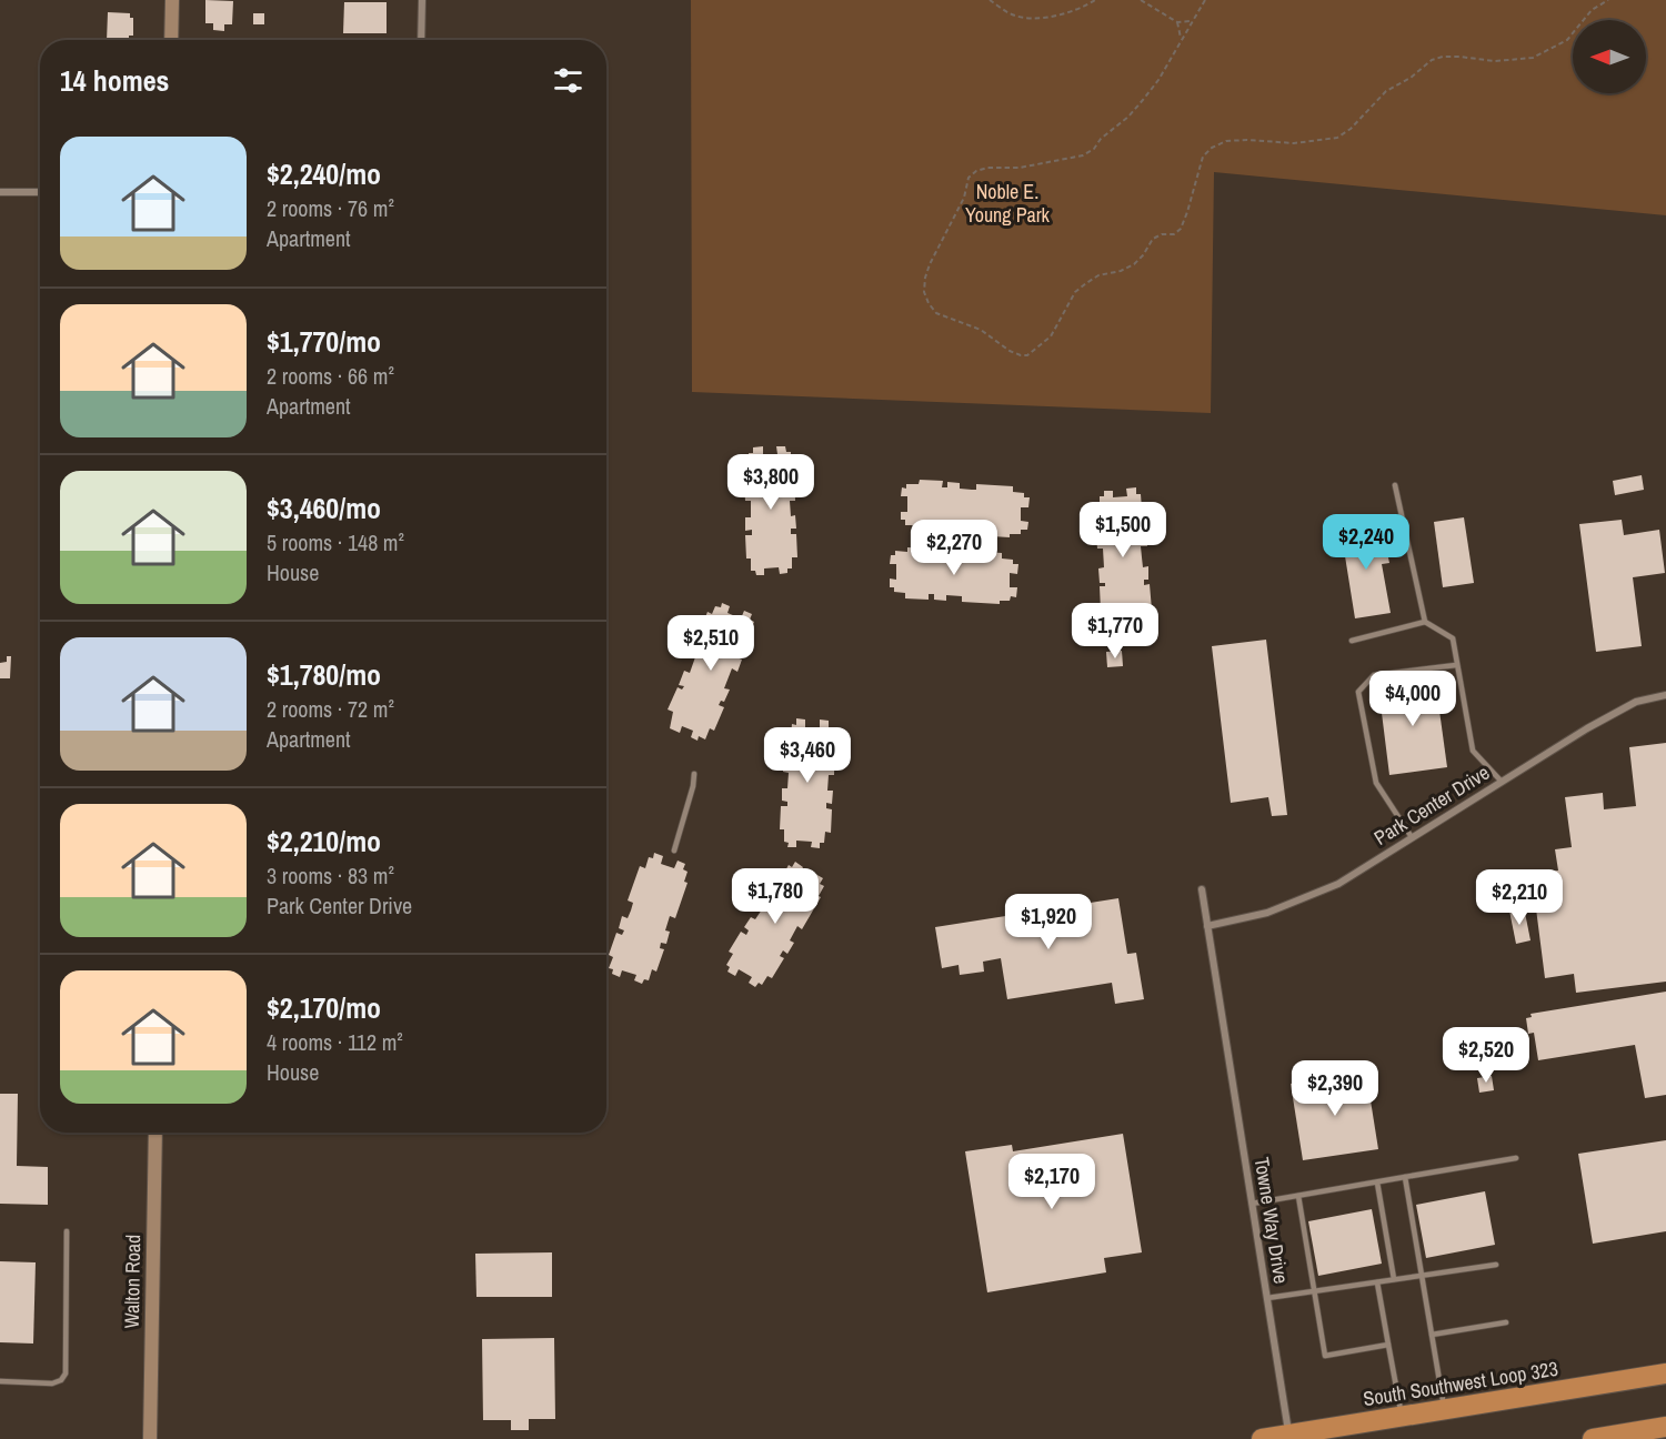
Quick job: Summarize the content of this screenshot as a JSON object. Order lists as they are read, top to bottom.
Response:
{
  "streets": {
    "highway": ["South Southwest Loop 323"],
    "street": ["Park Center Drive", "Towne Way Drive", "Walton Road"]
  },
  "crossings": [
    ["Park Center Drive", "Towne Way Drive"],
    ["Towne Way Drive", "South Southwest Loop 323"]
  ],
  "parks": ["Noble E. Young Park"],
  "north": "left",
  "page": {
    "heading": "14 homes",
    "list": [
      {
        "name": "$2,240/mo",
        "note": "2 rooms · 76 m² · Apartment"
      },
      {
        "name": "$1,770/mo",
        "note": "2 rooms · 66 m² · Apartment"
      },
      {
        "name": "$3,460/mo",
        "note": "5 rooms · 148 m² · House"
      },
      {
        "name": "$1,780/mo",
        "note": "2 rooms · 72 m² · Apartment"
      },
      {
        "name": "$2,210/mo",
        "note": "3 rooms · 83 m² · Park Center Drive"
      },
      {
        "name": "$2,170/mo",
        "note": "4 rooms · 112 m² · House"
      }
    ],
    "price": [
      "$3,800",
      "$1,500",
      "$2,240",
      "$2,270",
      "$1,770",
      "$2,510",
      "$4,000",
      "$3,460",
      "$1,780",
      "$2,210",
      "$1,920",
      "$2,520",
      "$2,390",
      "$2,170"
    ]
  }
}
